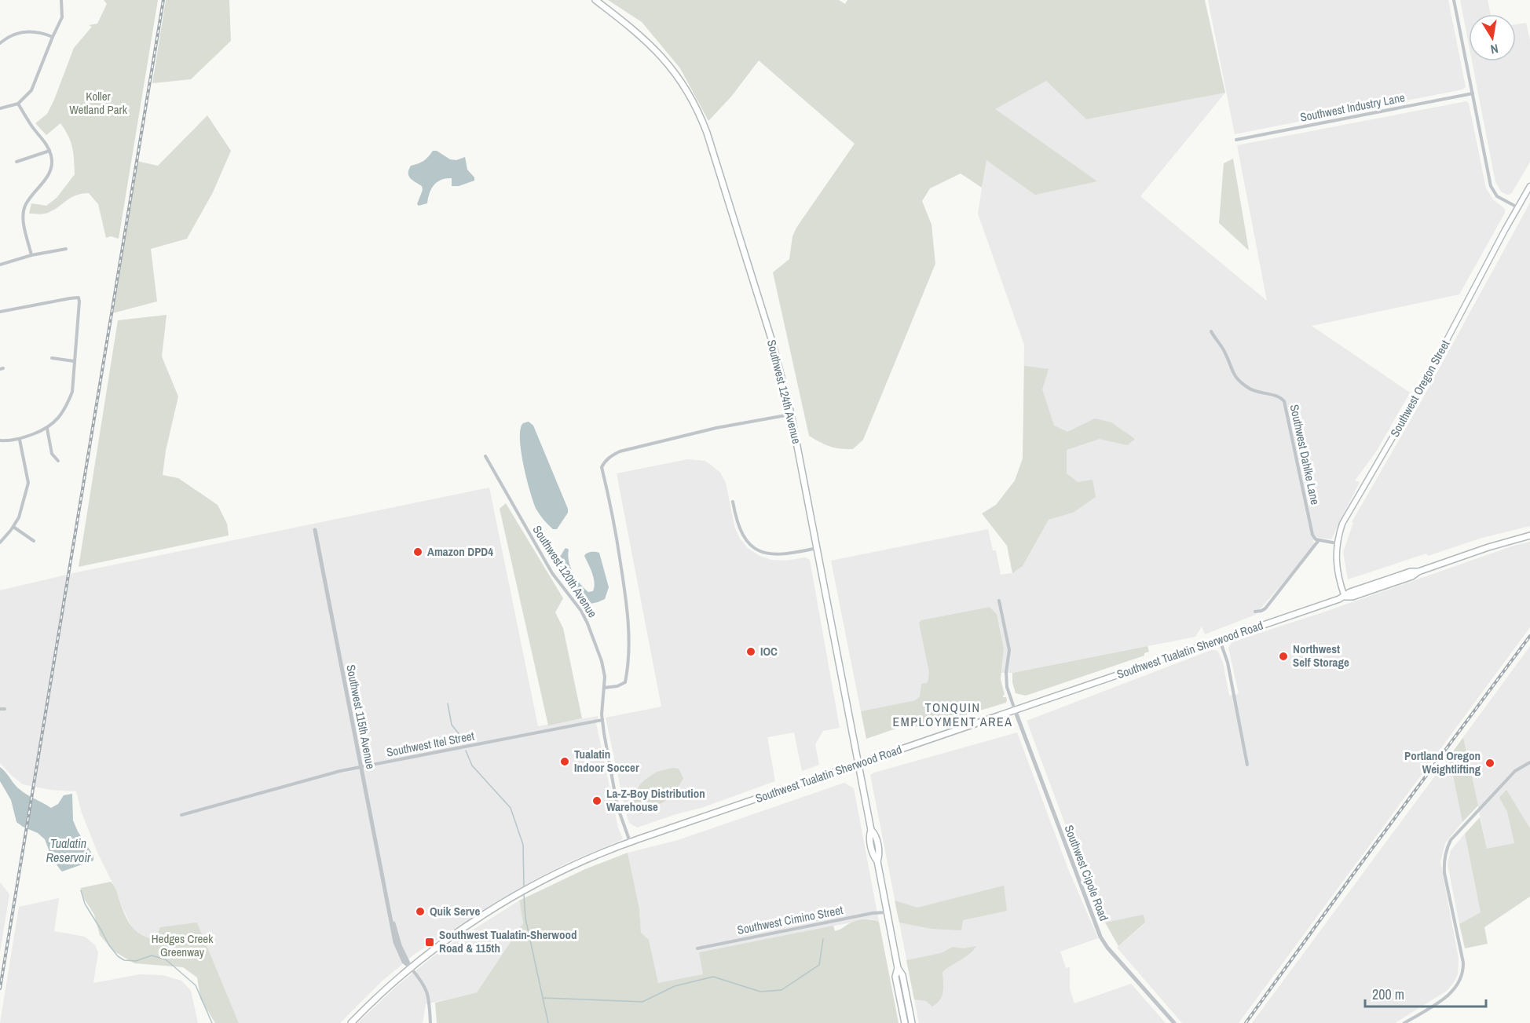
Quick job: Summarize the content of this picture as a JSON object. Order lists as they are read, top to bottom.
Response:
{
  "streets": {
    "main road": ["Southwest Oregon Street", "Southwest 124th Avenue", "Southwest Tualatin Sherwood Road"],
    "street": [
      "Southwest Industry Lane",
      "Southwest Dahlke Lane",
      "Southwest 120th Avenue",
      "Southwest 115th Avenue",
      "Southwest Itel Street",
      "Southwest Cipole Road",
      "Southwest Cimino Street"
    ]
  },
  "crossings": [
    ["Southwest Oregon Street", "Southwest Tualatin Sherwood Road"],
    ["Southwest 124th Avenue", "Southwest Tualatin Sherwood Road"],
    ["Southwest 124th Avenue", "Southwest Cimino Street"],
    ["Southwest 120th Avenue", "Southwest Tualatin Sherwood Road"],
    ["Southwest 120th Avenue", "Southwest Itel Street"],
    ["Southwest Tualatin Sherwood Road", "Southwest 115th Avenue"],
    ["Southwest Tualatin Sherwood Road", "Southwest Cipole Road"],
    ["Southwest 115th Avenue", "Southwest Itel Street"]
  ],
  "districts": ["TONQUIN EMPLOYMENT AREA"],
  "water": ["Tualatin Reservoir"],
  "parks": ["Koller Wetland Park", "Hedges Creek Greenway"],
  "places": {
    "other": [
      "Amazon DPD4",
      "IOC",
      "Northwest Self Storage",
      "Tualatin Indoor Soccer",
      "Portland Oregon Weightlifting",
      "La-Z-Boy Distribution Warehouse",
      "Quik Serve"
    ],
    "transit": ["Southwest Tualatin-Sherwood Road & 115th"]
  },
  "scale_bar": "200 m",
  "north": "bottom"
}
